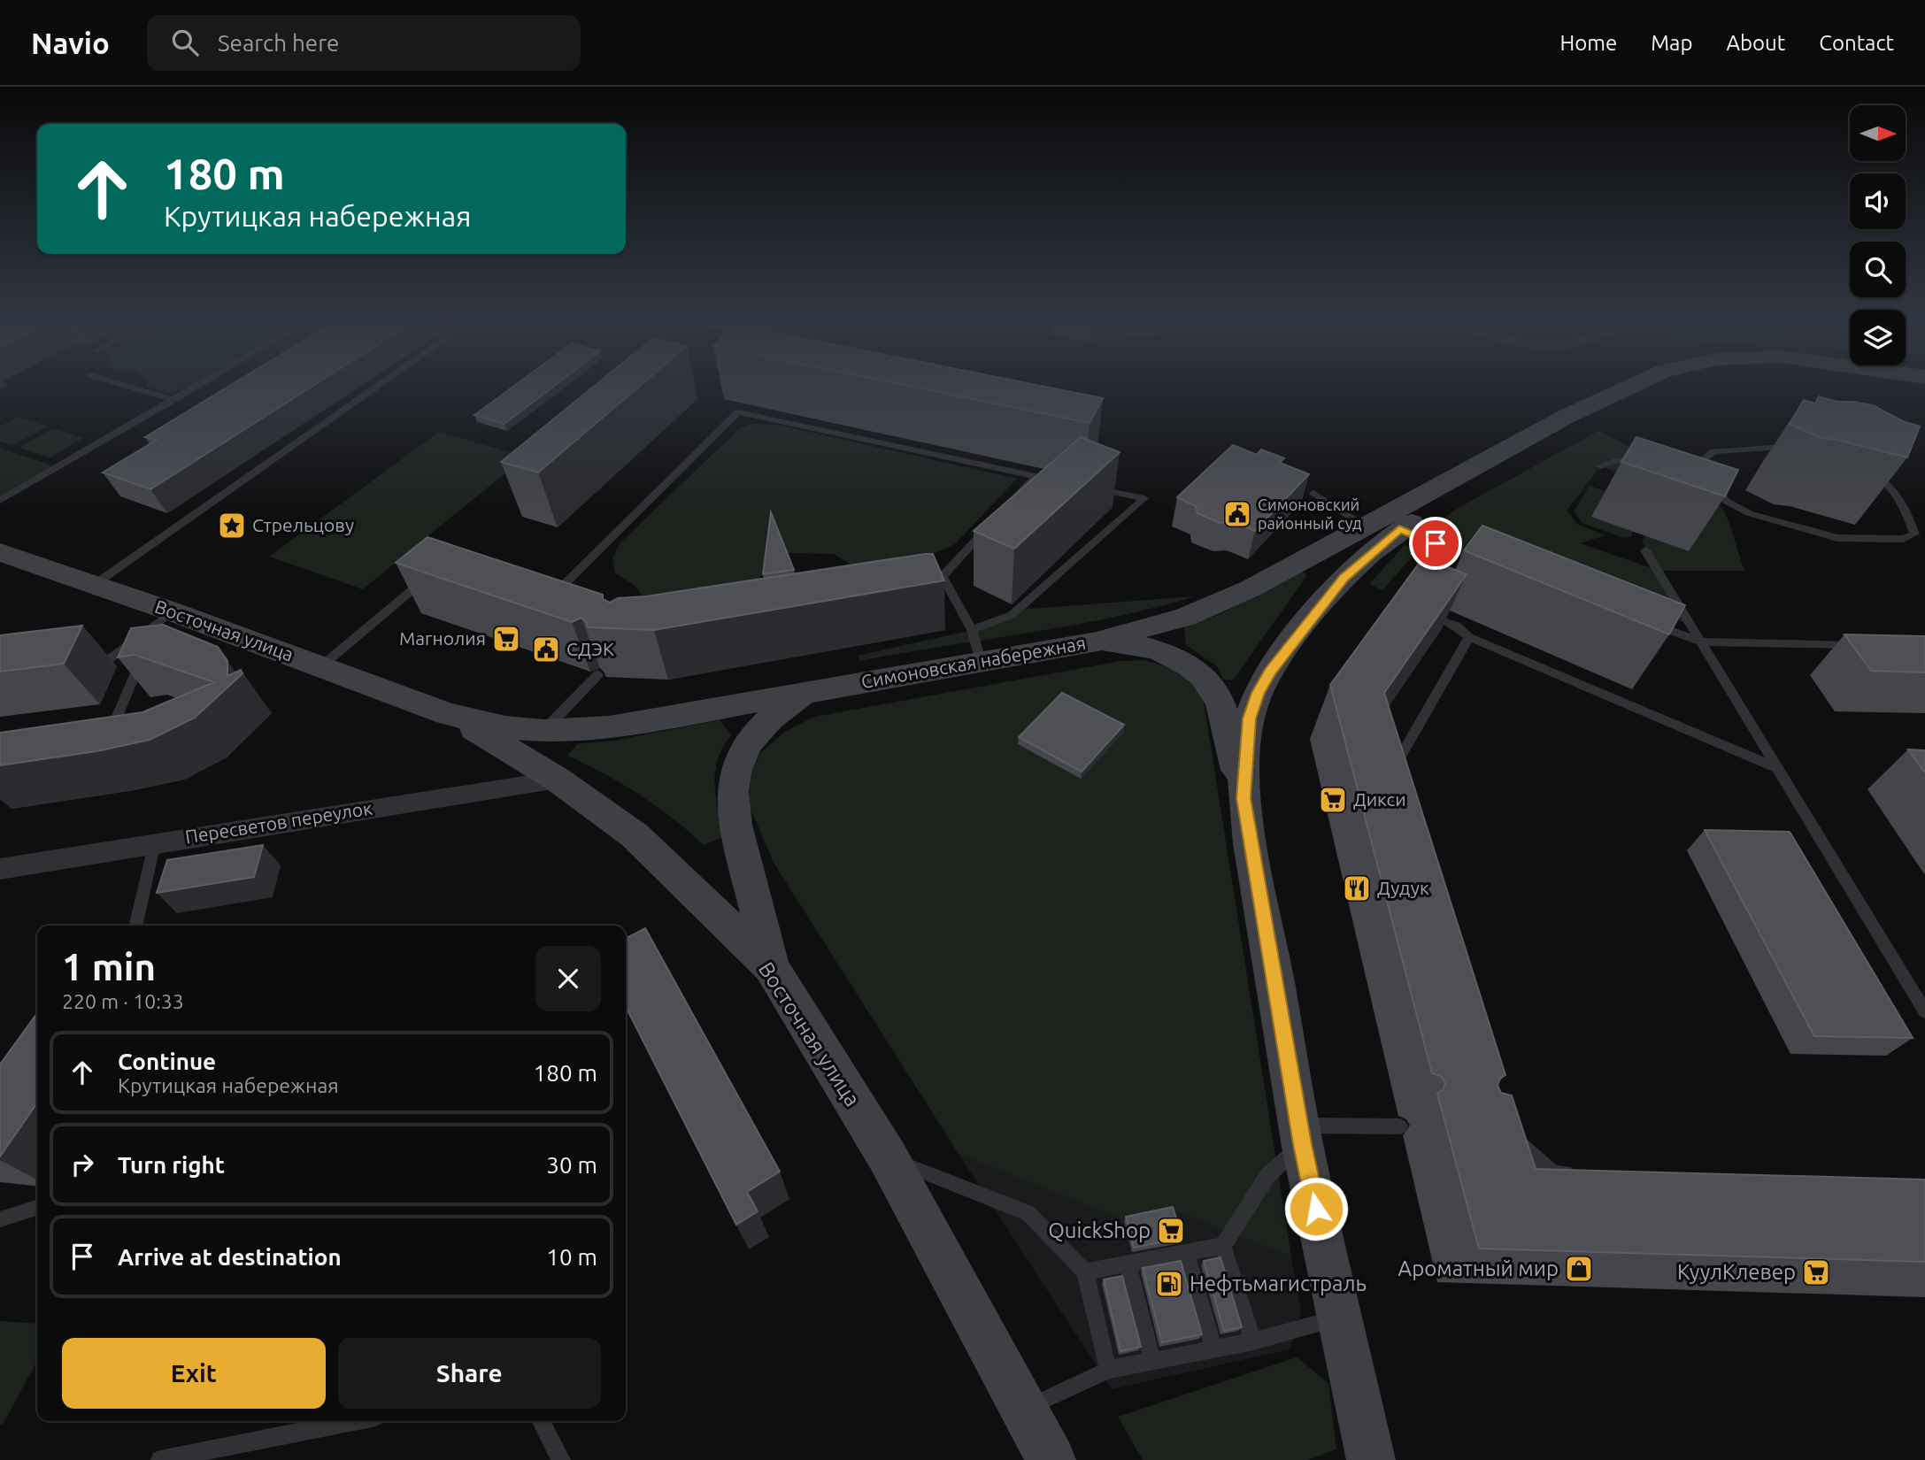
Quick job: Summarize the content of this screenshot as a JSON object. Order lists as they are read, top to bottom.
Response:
{
  "streets": {
    "main road": ["Восточная улица", "Симоновская набережная"],
    "street": ["Пересветов переулок"]
  },
  "crossings": [
    ["Восточная улица", "Симоновская набережная"],
    ["Восточная улица", "Пересветов переулок"]
  ],
  "places": {
    "public building": ["Симоновский районный суд", "СДЭК"],
    "place": ["Стрельцову"],
    "supermarket": [
      "Магнолия",
      "Дикси",
      "QuickShop",
      "КуулКлевер"
    ],
    "restaurant": ["Дудук"],
    "shop": ["Ароматный мир"],
    "fuel station": ["Нефтьмагистраль"]
  },
  "north": "right",
  "page": {
    "header": "Navio",
    "search": "Search here",
    "nav": [
      "Home",
      "Map",
      "About",
      "Contact"
    ],
    "turn": ["180 m", "Крутицкая набережная"],
    "heading": ["1 min", "220 m · 10:33"],
    "list": [
      {
        "name": "Continue",
        "note": "Крутицкая набережная",
        "value": "180 m"
      },
      {
        "name": "Turn right",
        "value": "30 m"
      },
      {
        "name": "Arrive at destination",
        "value": "10 m"
      }
    ],
    "buttons": ["Exit", "Share"]
  }
}
